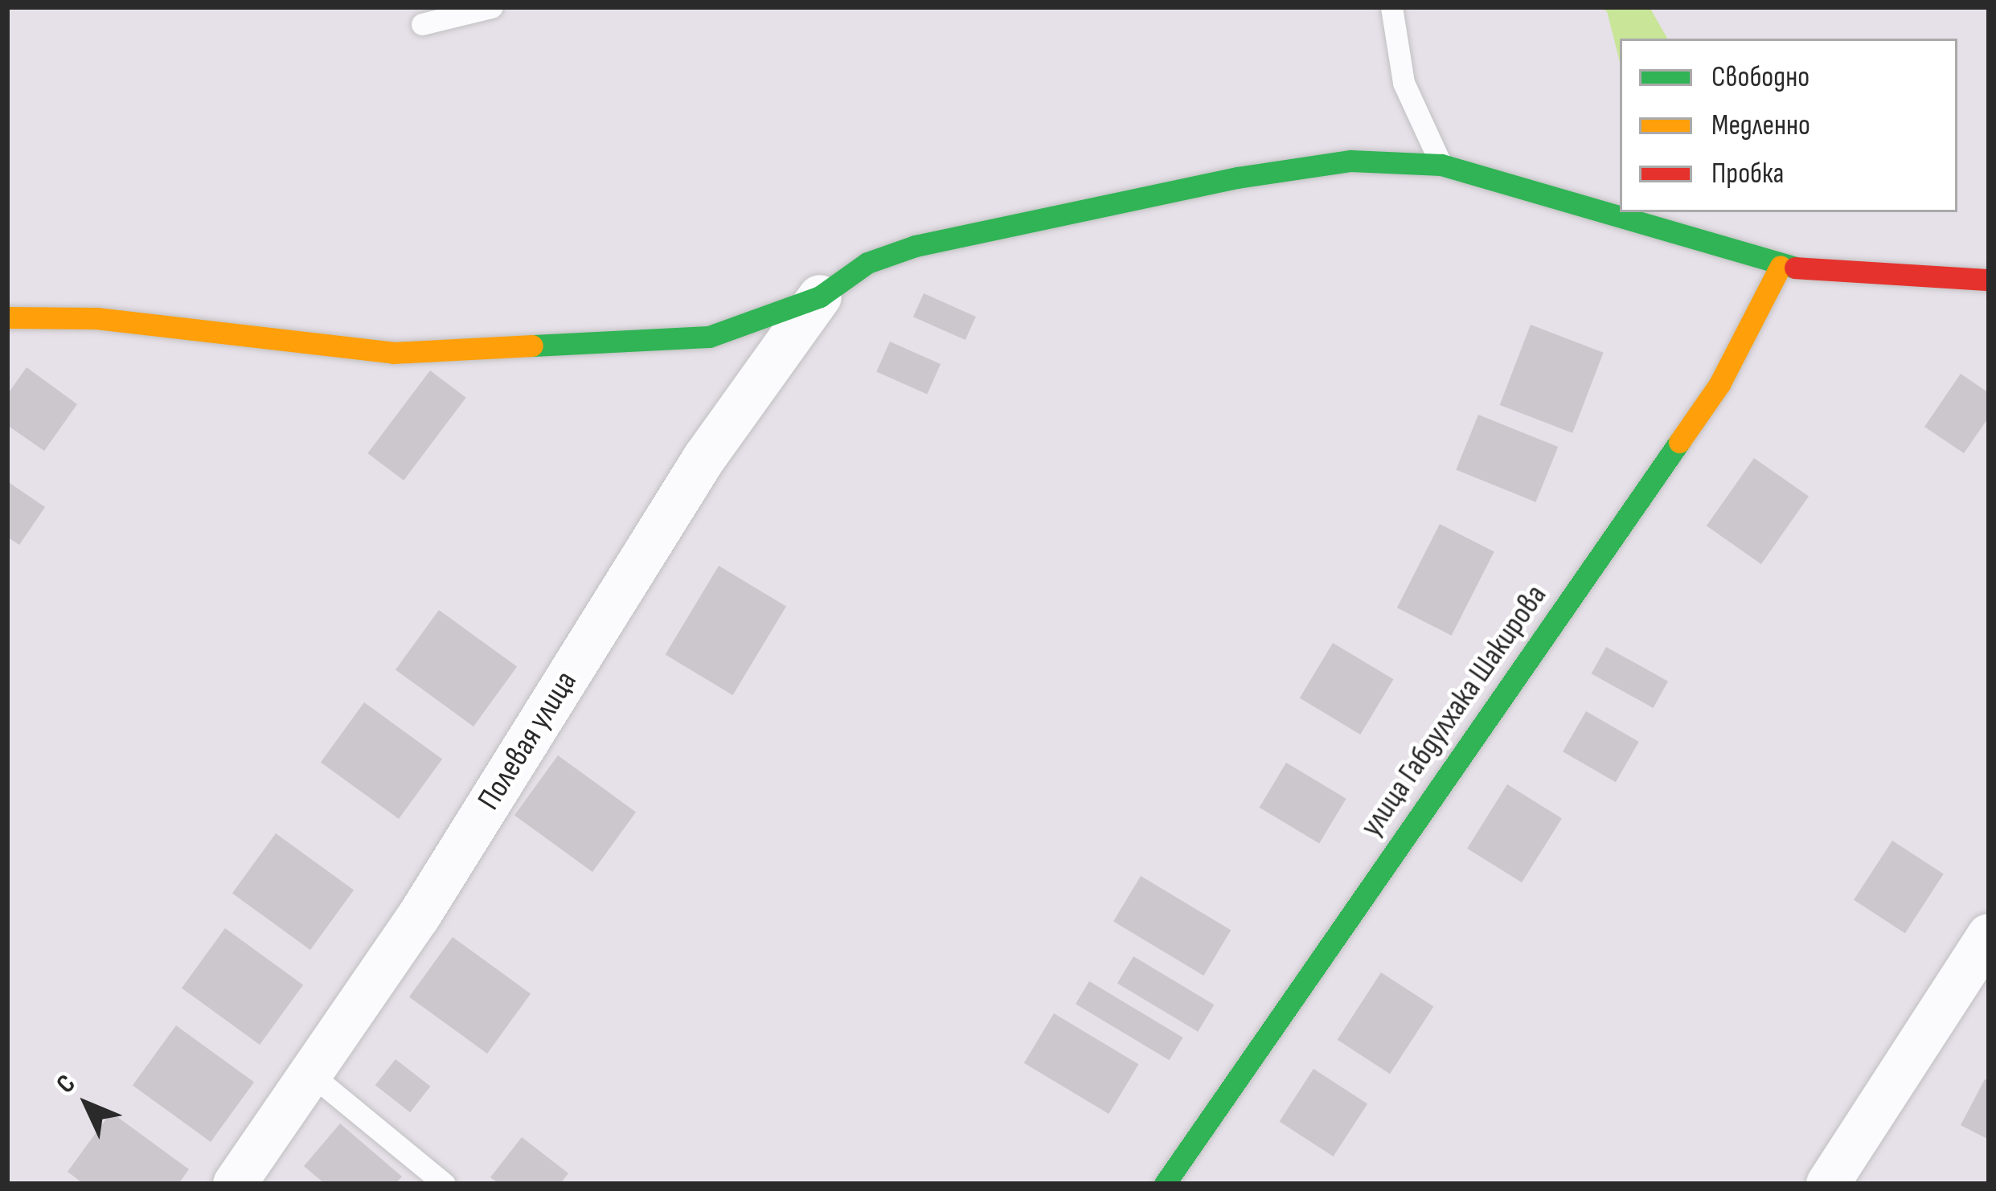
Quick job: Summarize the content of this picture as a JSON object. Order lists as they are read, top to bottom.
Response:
{
  "streets": {
    "street": ["улица Габдулхака Шакирова", "Полевая улица"]
  },
  "legend": ["Свободно", "Медленно", "Пробка"],
  "north": "top left"
}
